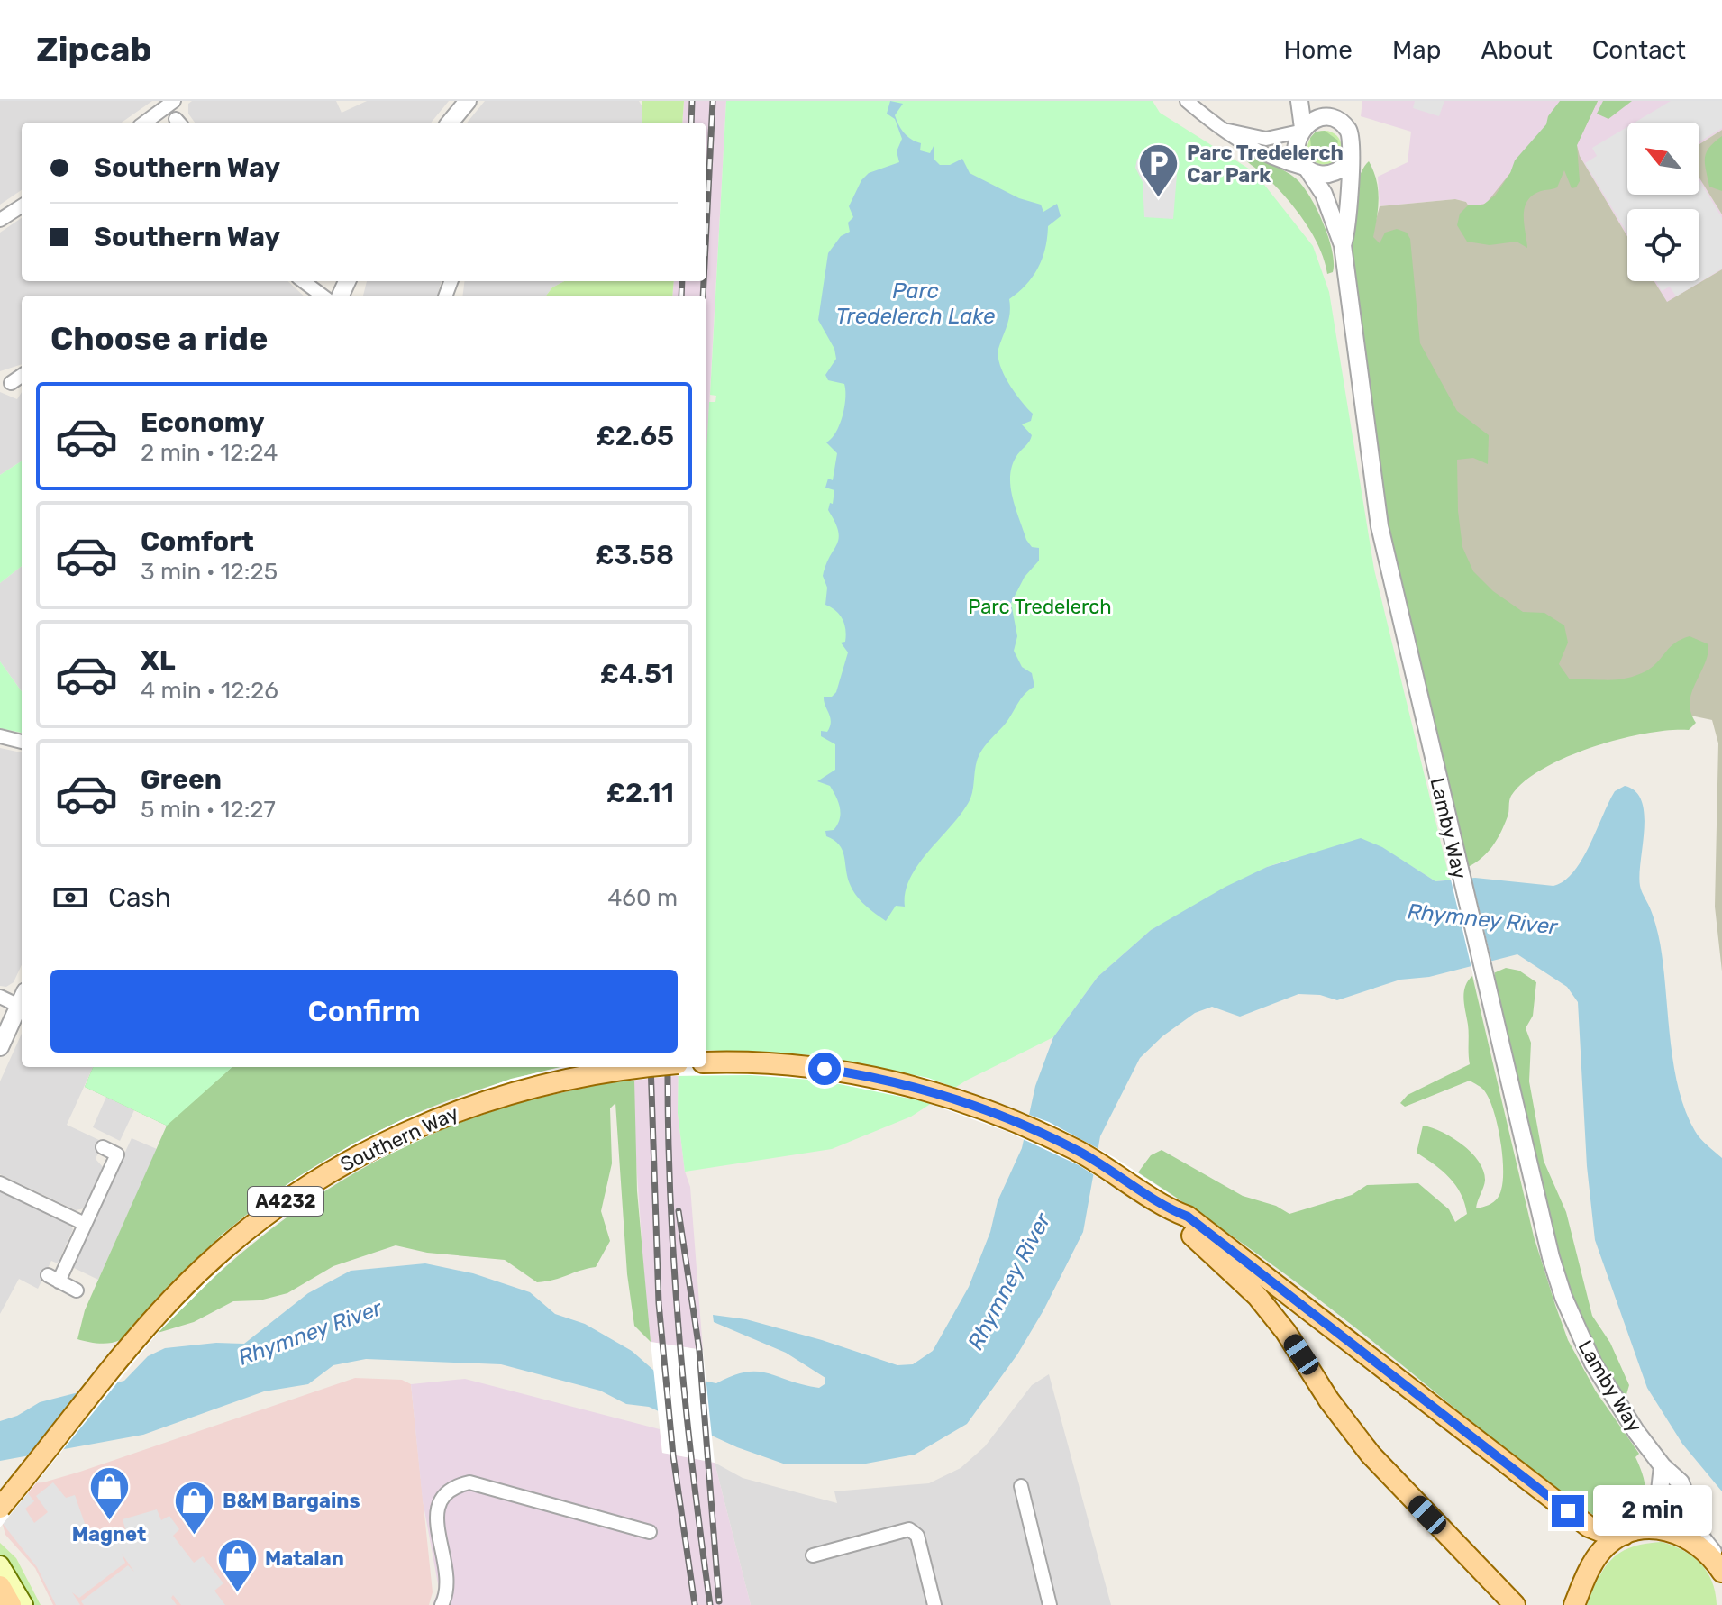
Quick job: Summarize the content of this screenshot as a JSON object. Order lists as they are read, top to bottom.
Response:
{
  "streets": {
    "main road": ["Southern Way", "A4232"],
    "street": ["Lamby Way"]
  },
  "water": ["Parc Tredelerch Lake", "Rhymney River"],
  "parks": ["Parc Tredelerch"],
  "places": {
    "parking": ["Parc Tredelerch Car Park"],
    "shop": ["Magnet", "B&M Bargains", "Matalan"]
  },
  "north": "top left",
  "page": {
    "header": "Zipcab",
    "nav": [
      "Home",
      "Map",
      "About",
      "Contact"
    ],
    "banner": ["Southern Way", "Southern Way"],
    "heading": "Choose a ride",
    "list": [
      {
        "name": "Economy",
        "note": "2 min · 12:24",
        "value": "£2.65"
      },
      {
        "name": "Comfort",
        "note": "3 min · 12:25",
        "value": "£3.58"
      },
      {
        "name": "XL",
        "note": "4 min · 12:26",
        "value": "£4.51"
      },
      {
        "name": "Green",
        "note": "5 min · 12:27",
        "value": "£2.11"
      }
    ],
    "pay": ["Cash", "460 m"],
    "buttons": "Confirm",
    "bubble": "2 min"
  }
}
